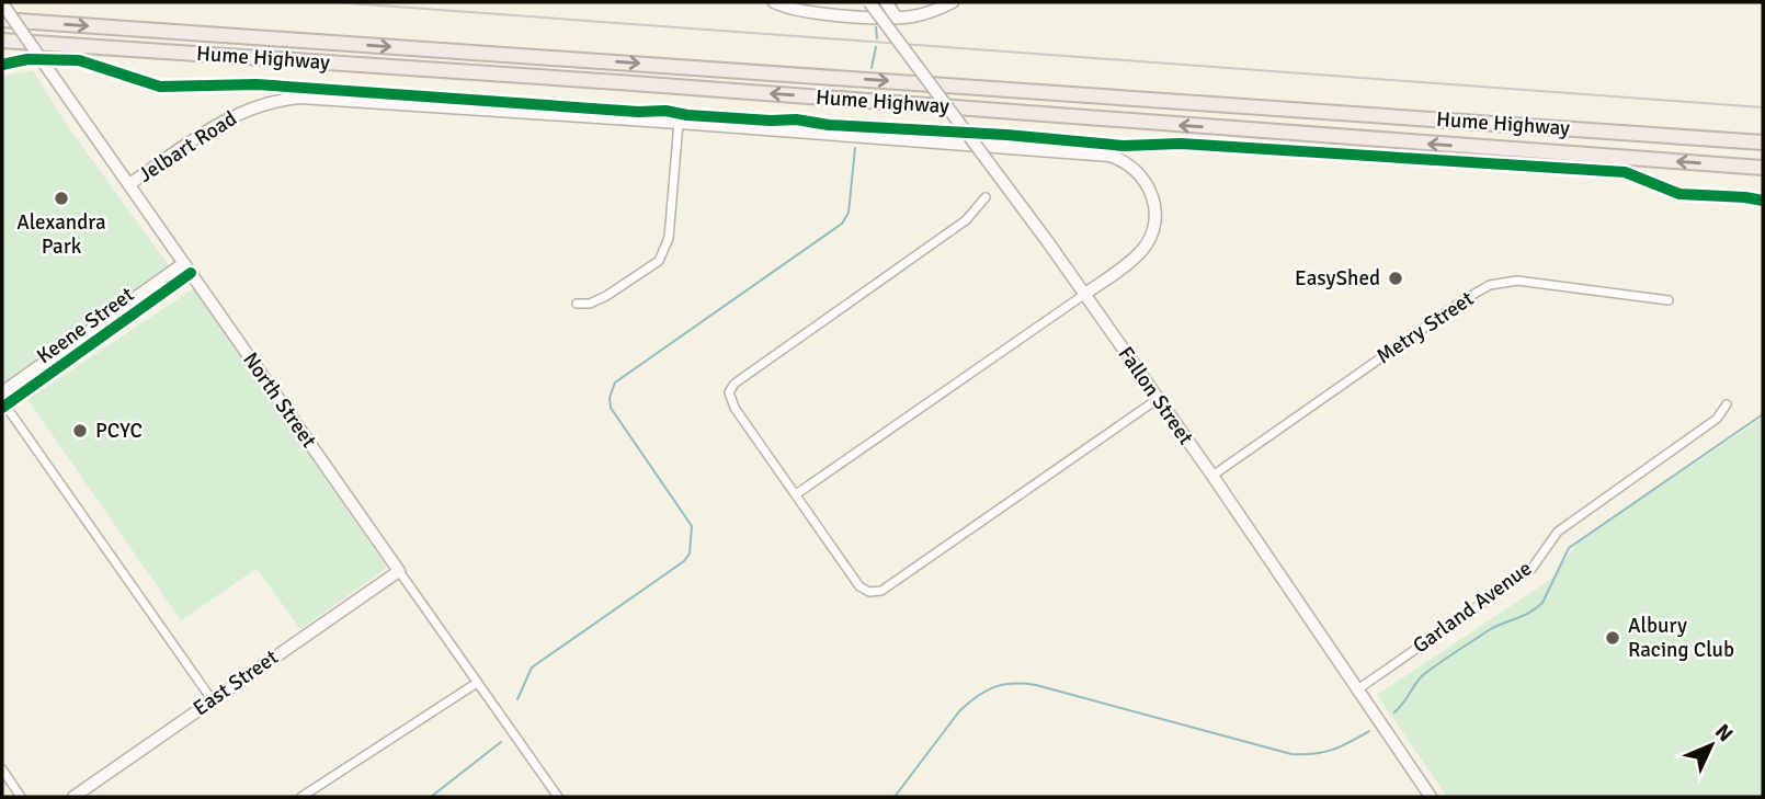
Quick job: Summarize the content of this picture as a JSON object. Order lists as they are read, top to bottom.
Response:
{
  "streets": {
    "highway": ["Hume Highway"],
    "street": [
      "Jelbart Road",
      "Keene Street",
      "Metry Street",
      "Fallon Street",
      "North Street",
      "Garland Avenue",
      "East Street"
    ]
  },
  "crossings": [
    ["Jelbart Road", "Fallon Street"],
    ["Jelbart Road", "North Street"],
    ["Keene Street", "North Street"],
    ["Metry Street", "Fallon Street"],
    ["Fallon Street", "Garland Avenue"],
    ["North Street", "East Street"]
  ],
  "places": [
    "Alexandra Park",
    "EasyShed",
    "PCYC",
    "Albury Racing Club"
  ],
  "north": "top right"
}
